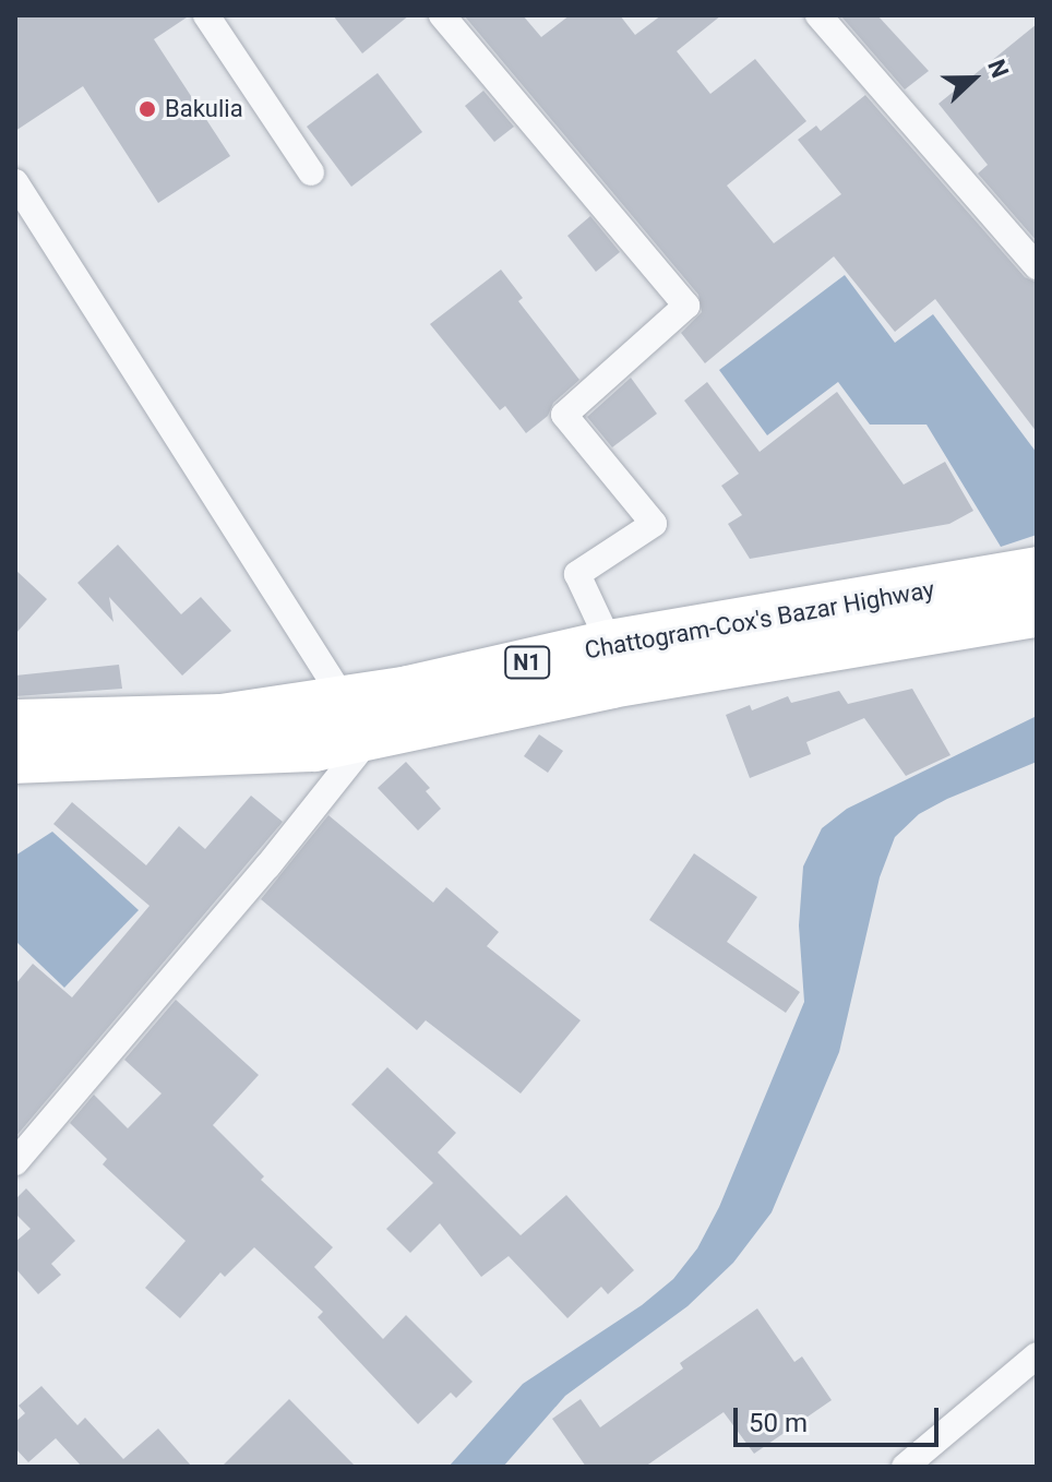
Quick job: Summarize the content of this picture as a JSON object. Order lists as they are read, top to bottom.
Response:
{
  "streets": {
    "highway": ["Chattogram-Cox's Bazar Highway", "N1"]
  },
  "places": ["Bakulia"],
  "scale_bar": "50 m",
  "north": "right"
}
